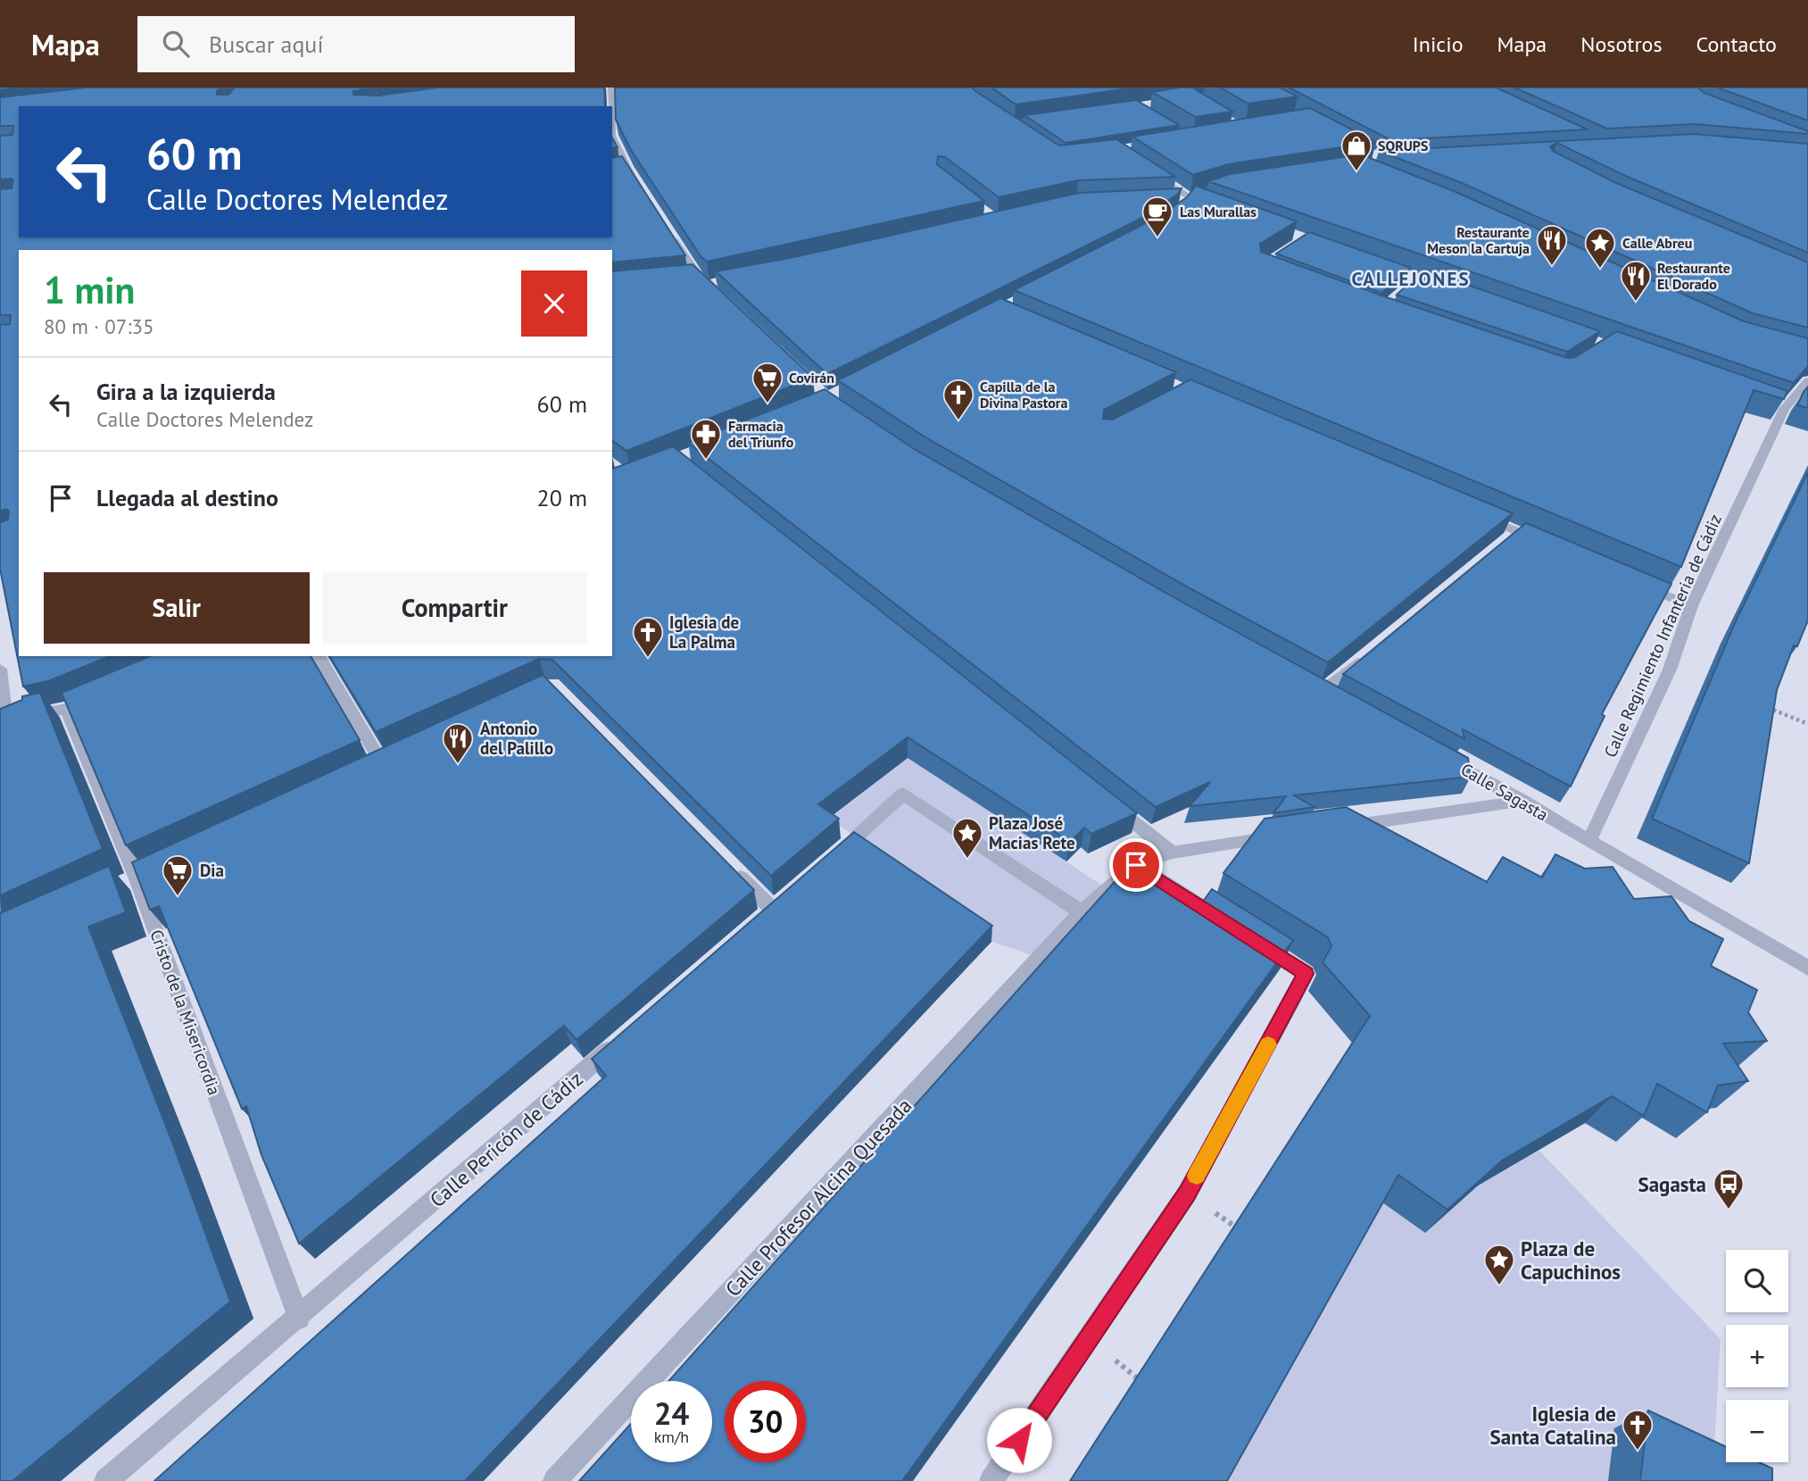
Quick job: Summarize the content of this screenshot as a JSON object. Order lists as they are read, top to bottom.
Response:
{
  "streets": {
    "street": [
      "Calle Regimiento Infanteria de Cádiz",
      "Calle Sagasta",
      "Cristo de la Misericordia",
      "Calle Pericón de Cádiz",
      "Calle Profesor Alcina Quesada"
    ]
  },
  "crossings": [
    ["Calle Regimiento Infanteria de Cádiz", "Calle Sagasta"],
    ["Cristo de la Misericordia", "Calle Pericón de Cádiz"]
  ],
  "districts": ["CALLEJONES"],
  "places": {
    "shop": ["SQRUPS"],
    "cafe": ["Las Murallas"],
    "restaurant": ["Restaurante Meson la Cartuja", "Restaurante El Dorado", "Antonio del Palillo"],
    "place": ["Calle Abreu", "Plaza José Macias Rete", "Plaza de Capuchinos"],
    "supermarket": ["Covirán", "Dia"],
    "church": ["Capilla de la Divina Pastora", "Iglesia de La Palma", "Iglesia de Santa Catalina"],
    "pharmacy": ["Farmacia del Triunfo"],
    "bus stop": ["Sagasta"]
  },
  "page": {
    "header": "Mapa",
    "search": "Buscar aquí",
    "nav": [
      "Inicio",
      "Mapa",
      "Nosotros",
      "Contacto"
    ],
    "turn": ["60 m", "Calle Doctores Melendez"],
    "heading": ["1 min", "80 m · 07:35"],
    "list": [
      {
        "name": "Gira a la izquierda",
        "note": "Calle Doctores Melendez",
        "value": "60 m"
      },
      {
        "name": "Llegada al destino",
        "value": "20 m"
      }
    ],
    "buttons": ["Salir", "Compartir"],
    "map_buttons": ["+", "−"],
    "speed": "24 km/h",
    "limit": "30"
  }
}
